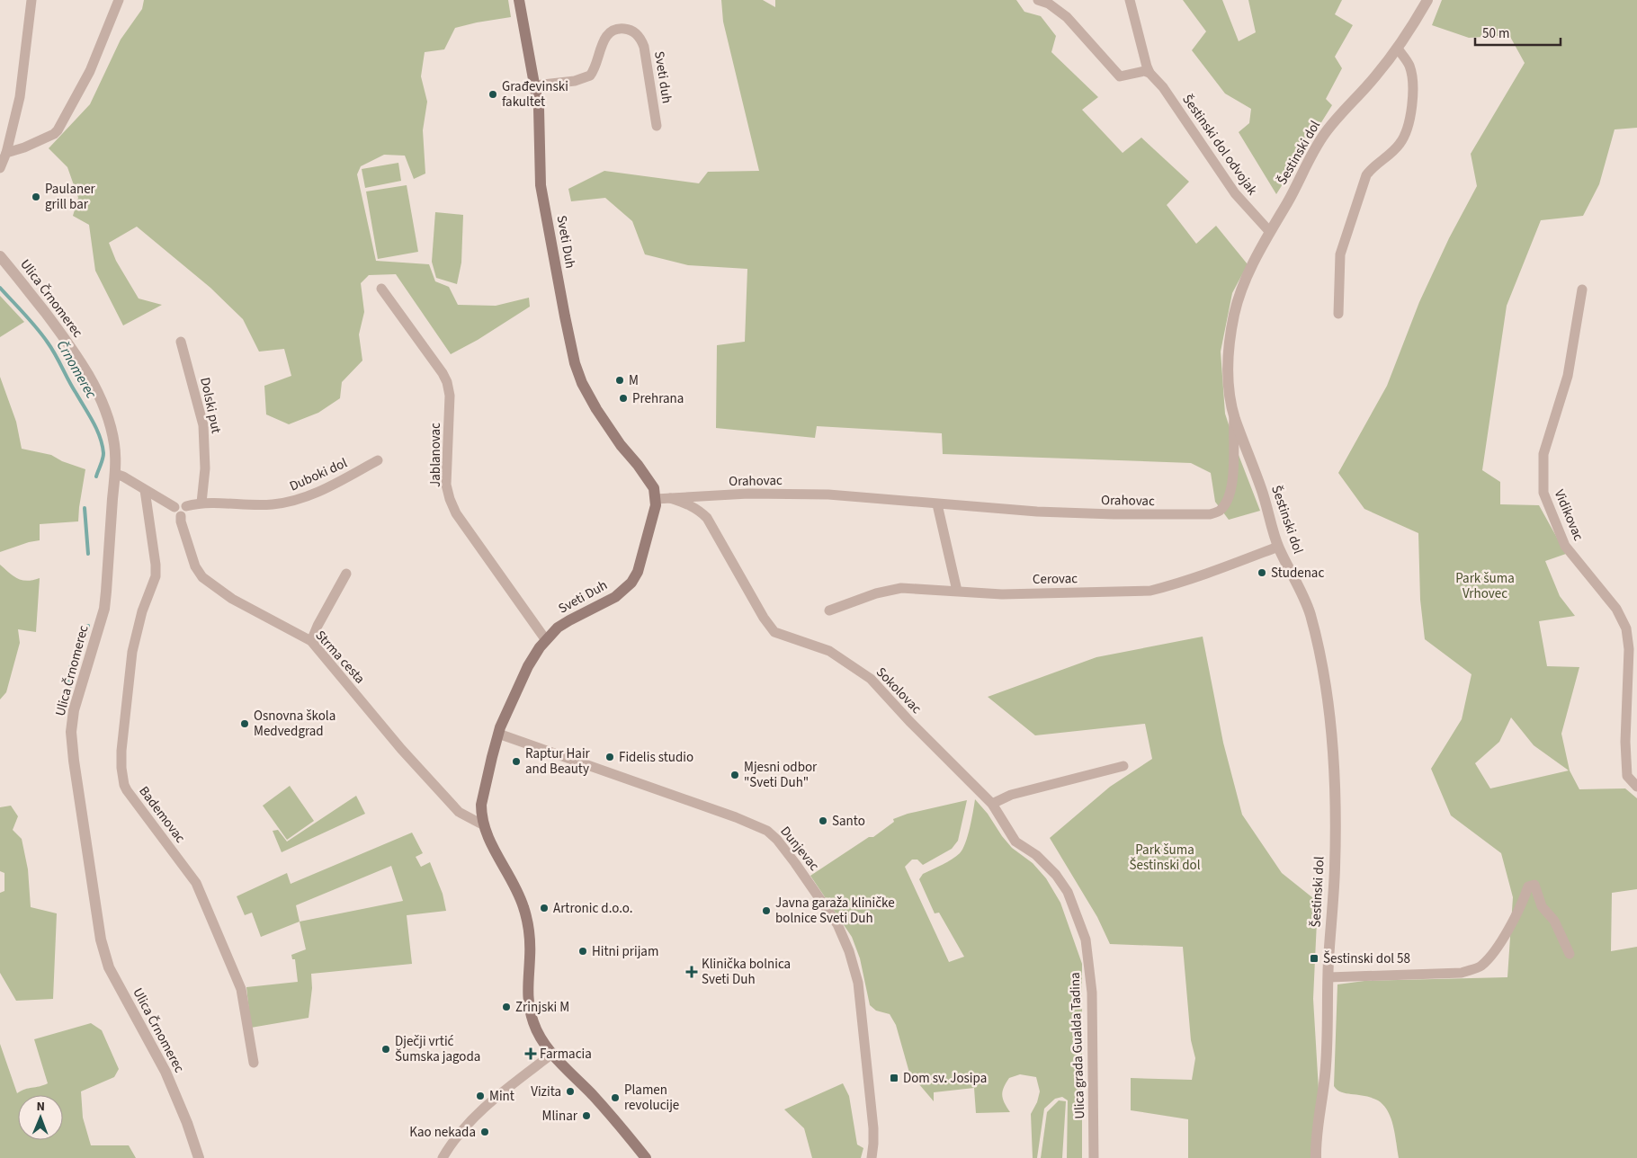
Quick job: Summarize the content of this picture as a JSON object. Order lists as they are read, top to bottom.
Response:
{
  "streets": {
    "main road": ["Sveti Duh"],
    "street": [
      "Sveti duh",
      "Šestinski dol odvojak",
      "Šestinski dol",
      "Ulica Črnomerec",
      "Dolski put",
      "Jablanovac",
      "Duboki dol",
      "Orahovac",
      "Vidikovac",
      "Cerovac",
      "Strma cesta",
      "Sokolovac",
      "Bademovac",
      "Dunjevac",
      "Ulica grada Gualda Tadina"
    ]
  },
  "crossings": [
    ["Sveti duh", "Sveti Duh"],
    ["Šestinski dol odvojak", "Šestinski dol"],
    ["Šestinski dol", "Orahovac"],
    ["Šestinski dol", "Cerovac"],
    ["Sveti Duh", "Jablanovac"],
    ["Sveti Duh", "Orahovac"],
    ["Sveti Duh", "Strma cesta"],
    ["Sveti Duh", "Dunjevac"],
    ["Dolski put", "Duboki dol"],
    ["Duboki dol", "Strma cesta"],
    ["Orahovac", "Sokolovac"],
    ["Sokolovac", "Ulica grada Gualda Tadina"]
  ],
  "water": ["Črnomerec"],
  "parks": ["Park šuma Vrhovec", "Park šuma Šestinski dol"],
  "places": {
    "other": [
      "Građevinski fakultet",
      "Paulaner grill bar",
      "M",
      "Prehrana",
      "Studenac",
      "Osnovna škola Medvedgrad",
      "Fidelis studio",
      "Raptur Hair and Beauty",
      "Mjesni odbor \"Sveti Duh\"",
      "Santo",
      "Artronic d.o.o.",
      "Javna garaža kliničke bolnice Sveti Duh",
      "Hitni prijam",
      "Zrinjski M",
      "Dječji vrtić Šumska jagoda",
      "Vizita",
      "Mint",
      "Plamen revolucije",
      "Mlinar",
      "Kao nekada"
    ],
    "transit": ["Šestinski dol 58", "Dom sv. Josipa"],
    "health": ["Klinička bolnica Sveti Duh", "Farmacia"]
  },
  "scale_bar": "50 m",
  "north": "top"
}
